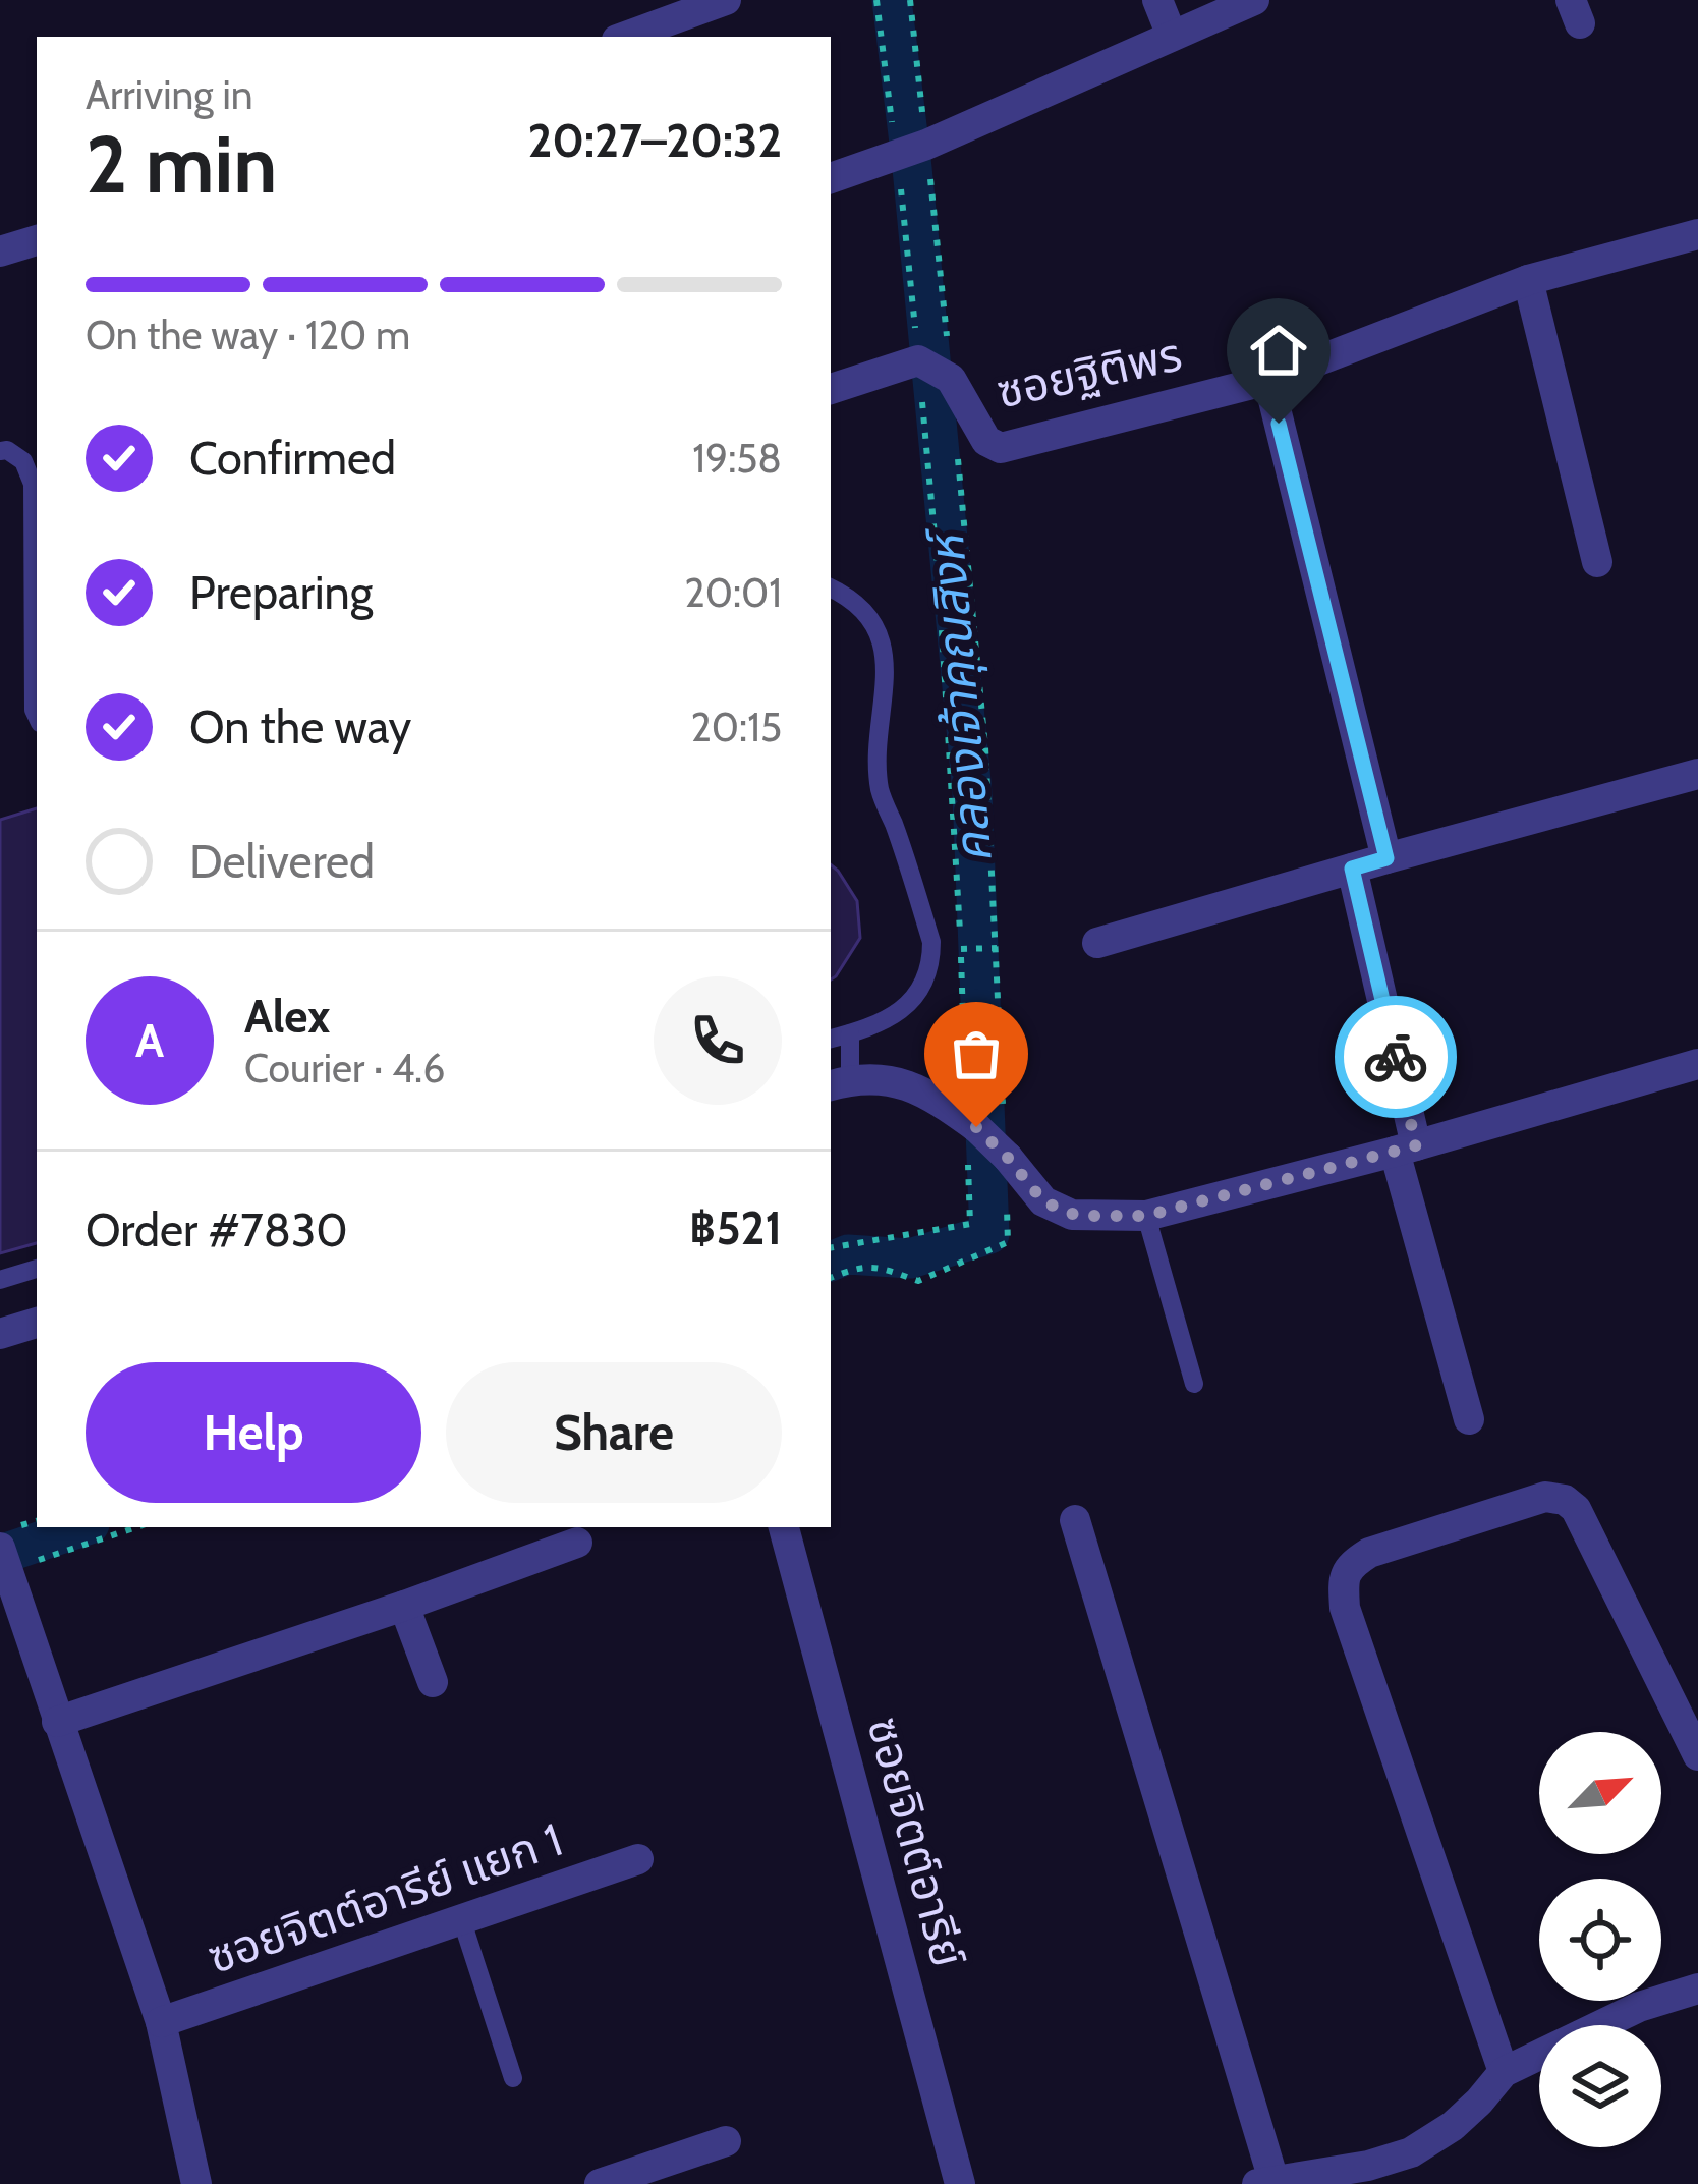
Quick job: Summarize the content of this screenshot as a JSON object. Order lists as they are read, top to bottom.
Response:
{
  "streets": {
    "street": ["ซอยฐิติพร", "ซอยจิตต์อารีย์", "ซอยจิตต์อารีย์ แยก 1"]
  },
  "water": ["คลองเจ้าคุณสิงห์"],
  "north": "top right",
  "page": {
    "heading": ["2 min", "Arriving in", "20:27–20:32"],
    "panel": [
      "Alex",
      "Courier · 4.6",
      "Order #7830",
      "฿521"
    ],
    "bar": "On the way · 120 m",
    "list": [
      ["Confirmed", "19:58"],
      ["Preparing", "20:01"],
      ["On the way", "20:15"],
      "Delivered"
    ],
    "round": "A",
    "buttons": ["Help", "Share"]
  }
}
